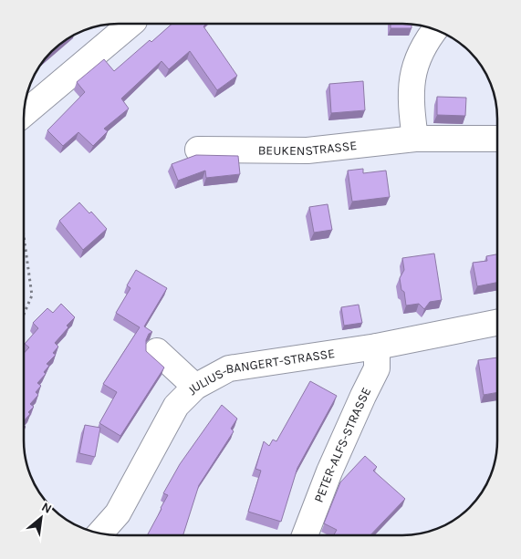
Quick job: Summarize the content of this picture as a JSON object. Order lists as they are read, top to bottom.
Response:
{
  "streets": {
    "street": ["BEUKENSTRASSE", "JULIUS-BANGERT-STRASSE", "PETER-ALFS-STRASSE"]
  },
  "crossings": [
    ["JULIUS-BANGERT-STRASSE", "PETER-ALFS-STRASSE"]
  ],
  "north": "top right"
}
